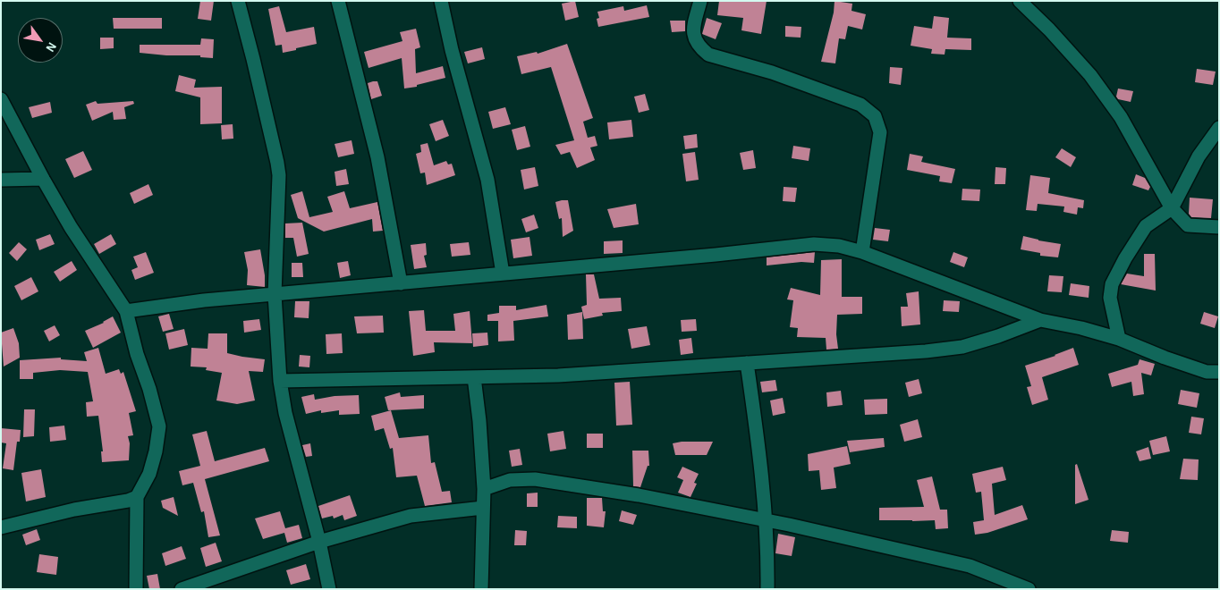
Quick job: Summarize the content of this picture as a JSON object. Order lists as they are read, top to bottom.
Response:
{
  "north": "bottom right"
}
